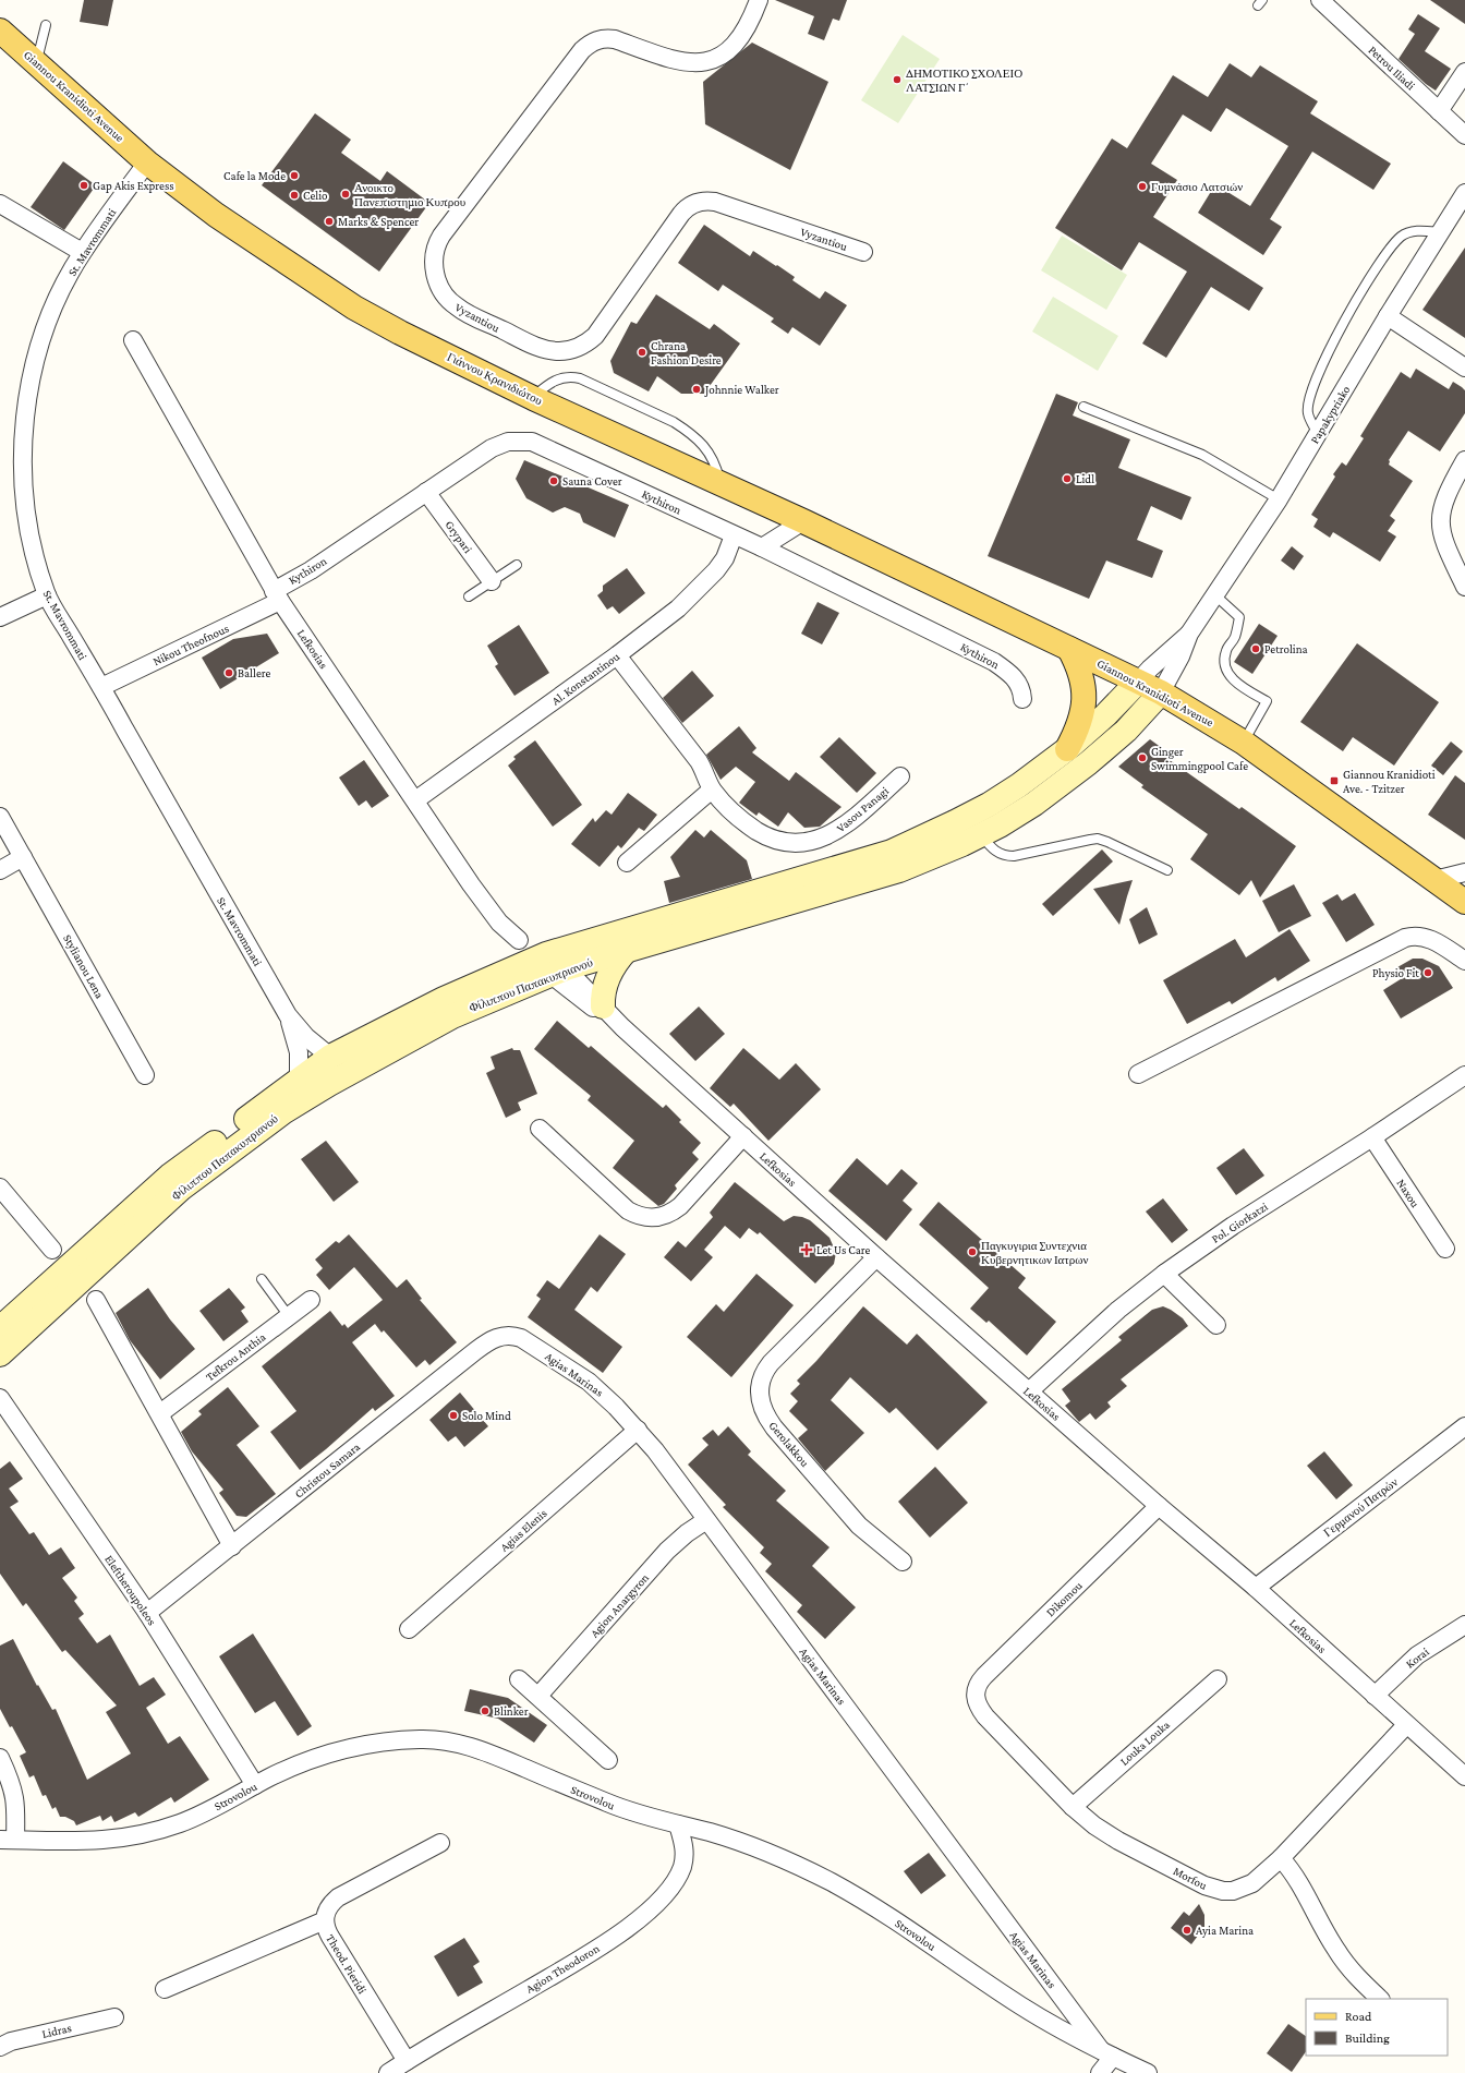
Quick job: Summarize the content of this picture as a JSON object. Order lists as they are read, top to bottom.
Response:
{
  "streets": {
    "main road": ["Giannou Kranidioti Avenue", "Γιάννου Κρανιδιώτου", "Φίλιππου Παπακυπριανού"],
    "street": [
      "Petrou Iliadi",
      "Vyzantiou",
      "St. Mavrommati",
      "Papakypriako",
      "Kythiron",
      "Grypari",
      "Nikou Theofnous",
      "Lefkosias",
      "Al. Konstantinou",
      "Vasou Panagi",
      "Stylianou Lena",
      "Naxou",
      "Pol. Giorkatzi",
      "Tefkrou Anthia",
      "Agias Marinas",
      "Gerolakkou",
      "Christou Samara",
      "Γερμανού Πατρών",
      "Agias Elenis",
      "Eleftheroupoleos",
      "Dikomou",
      "Agion Anargyron",
      "Korai",
      "Louka Louka",
      "Strovolou",
      "Morfou",
      "Theod. Pieridi",
      "Agion Theodoron",
      "Lidras"
    ]
  },
  "crossings": [
    ["Giannou Kranidioti Avenue", "St. Mavrommati"],
    ["Giannou Kranidioti Avenue", "Γιάννου Κρανιδιώτου"],
    ["Giannou Kranidioti Avenue", "Papakypriako"],
    ["Giannou Kranidioti Avenue", "Φίλιππου Παπακυπριανού"],
    ["St. Mavrommati", "Γιάννου Κρανιδιώτου"],
    ["St. Mavrommati", "Nikou Theofnous"],
    ["St. Mavrommati", "Φίλιππου Παπακυπριανού"],
    ["Papakypriako", "Φίλιππου Παπακυπριανού"],
    ["Kythiron", "Grypari"],
    ["Kythiron", "Nikou Theofnous"],
    ["Kythiron", "Lefkosias"],
    ["Kythiron", "Al. Konstantinou"],
    ["Nikou Theofnous", "Lefkosias"],
    ["Lefkosias", "Al. Konstantinou"],
    ["Lefkosias", "Φίλιππου Παπακυπριανού"],
    ["Lefkosias", "Pol. Giorkatzi"],
    ["Lefkosias", "Gerolakkou"],
    ["Lefkosias", "Γερμανού Πατρών"],
    ["Lefkosias", "Dikomou"],
    ["Lefkosias", "Korai"],
    ["Lefkosias", "Morfou"],
    ["Al. Konstantinou", "Vasou Panagi"],
    ["Naxou", "Pol. Giorkatzi"],
    ["Agias Marinas", "Christou Samara"],
    ["Agias Marinas", "Agias Elenis"],
    ["Agias Marinas", "Agion Anargyron"],
    ["Agias Marinas", "Strovolou"],
    ["Christou Samara", "Eleftheroupoleos"],
    ["Eleftheroupoleos", "Strovolou"],
    ["Dikomou", "Morfou"],
    ["Louka Louka", "Morfou"],
    ["Strovolou", "Agion Theodoron"],
    ["Theod. Pieridi", "Agion Theodoron"]
  ],
  "places": {
    "other": [
      "ΔΗΜΟΤΙΚΟ ΣΧΟΛΕΙΟ ΛΑΤΣΙΩΝ Γ΄",
      "Cafe la Mode",
      "Gap Akis Express",
      "Γυμνάσιο Λατσιών",
      "Ανοικτο Πανεπιστημιο Κυπρου",
      "Celio",
      "Marks & Spencer",
      "Chrana Fashion Desire",
      "Johnnie Walker",
      "Lidl",
      "Sauna Cover",
      "Petrolina",
      "Ballere",
      "Ginger Swimmingpool Cafe",
      "Physio Fit",
      "Παγκυγιρια Συντεχνια Κυβερνητικων Ιατρων",
      "Solo Mind",
      "Blinker",
      "Ayia Marina"
    ],
    "transit": ["Giannou Kranidioti Ave. - Tzitzer"],
    "health": ["Let Us Care"]
  },
  "legend": ["Road", "Building"]
}
